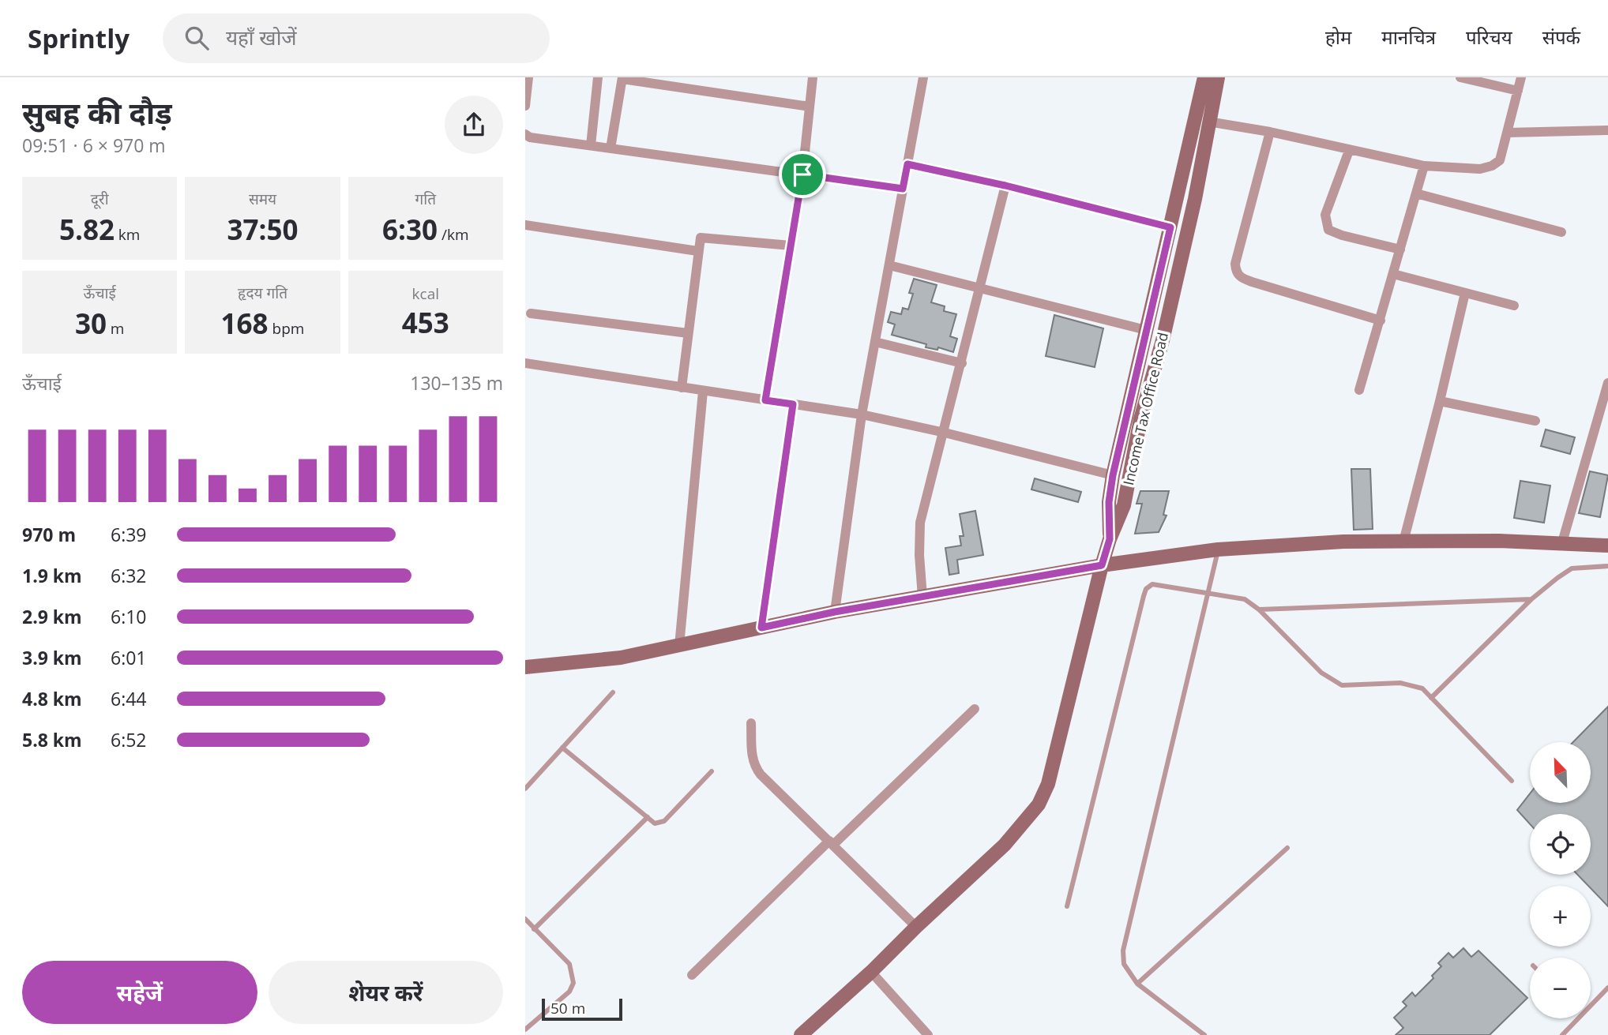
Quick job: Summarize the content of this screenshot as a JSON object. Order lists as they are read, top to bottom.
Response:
{
  "streets": {
    "main road": ["Income Tax Office Road"]
  },
  "scale_bar": "50 m",
  "north": "top left",
  "page": {
    "header": "Sprintly",
    "search": "यहाँ खोजें",
    "nav": [
      "होम",
      "मानचित्र",
      "परिचय",
      "संपर्क"
    ],
    "heading": ["सुबह की दौड़", "09:51 · 6 × 970 m"],
    "stats": [
      ["दूरी", "5.82 km"],
      ["समय", "37:50"],
      ["गति", "6:30 /km"],
      ["ऊँचाई", "30 m"],
      ["हृदय गति", "168 bpm"],
      ["kcal", "453"]
    ],
    "chart": ["ऊँचाई", "130–135 m"],
    "list": [
      {
        "name": "970 m",
        "note": "6:39"
      },
      {
        "name": "1.9 km",
        "note": "6:32"
      },
      {
        "name": "2.9 km",
        "note": "6:10"
      },
      {
        "name": "3.9 km",
        "note": "6:01"
      },
      {
        "name": "4.8 km",
        "note": "6:44"
      },
      {
        "name": "5.8 km",
        "note": "6:52"
      }
    ],
    "map_buttons": ["+", "−"],
    "buttons": ["सहेजें", "शेयर करें"],
    "scale": "50 m"
  }
}
